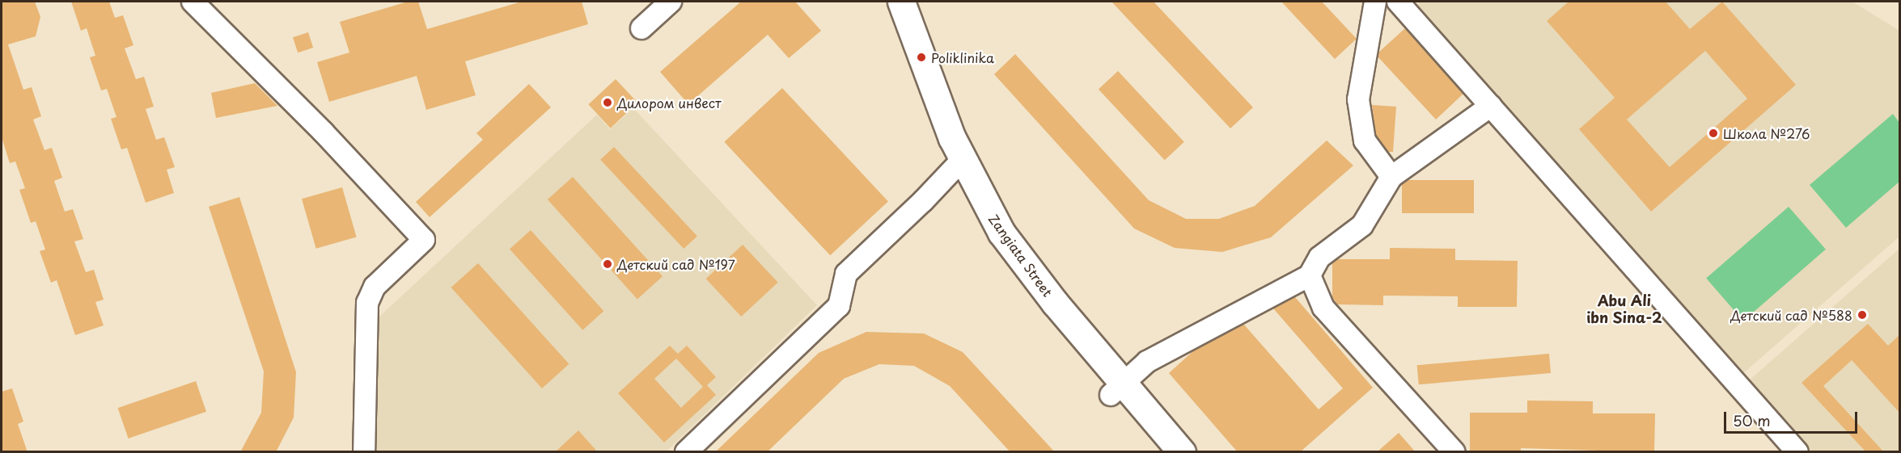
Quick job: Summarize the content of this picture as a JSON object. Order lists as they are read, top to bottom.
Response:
{
  "streets": {
    "main road": ["Zangiata Street"]
  },
  "districts": ["Abu Ali ibn Sina-2"],
  "places": [
    "Poliklinika",
    "Дилором инвест",
    "Школа №276",
    "Детский сад №197",
    "Детский сад №588"
  ],
  "scale_bar": "50 m"
}
